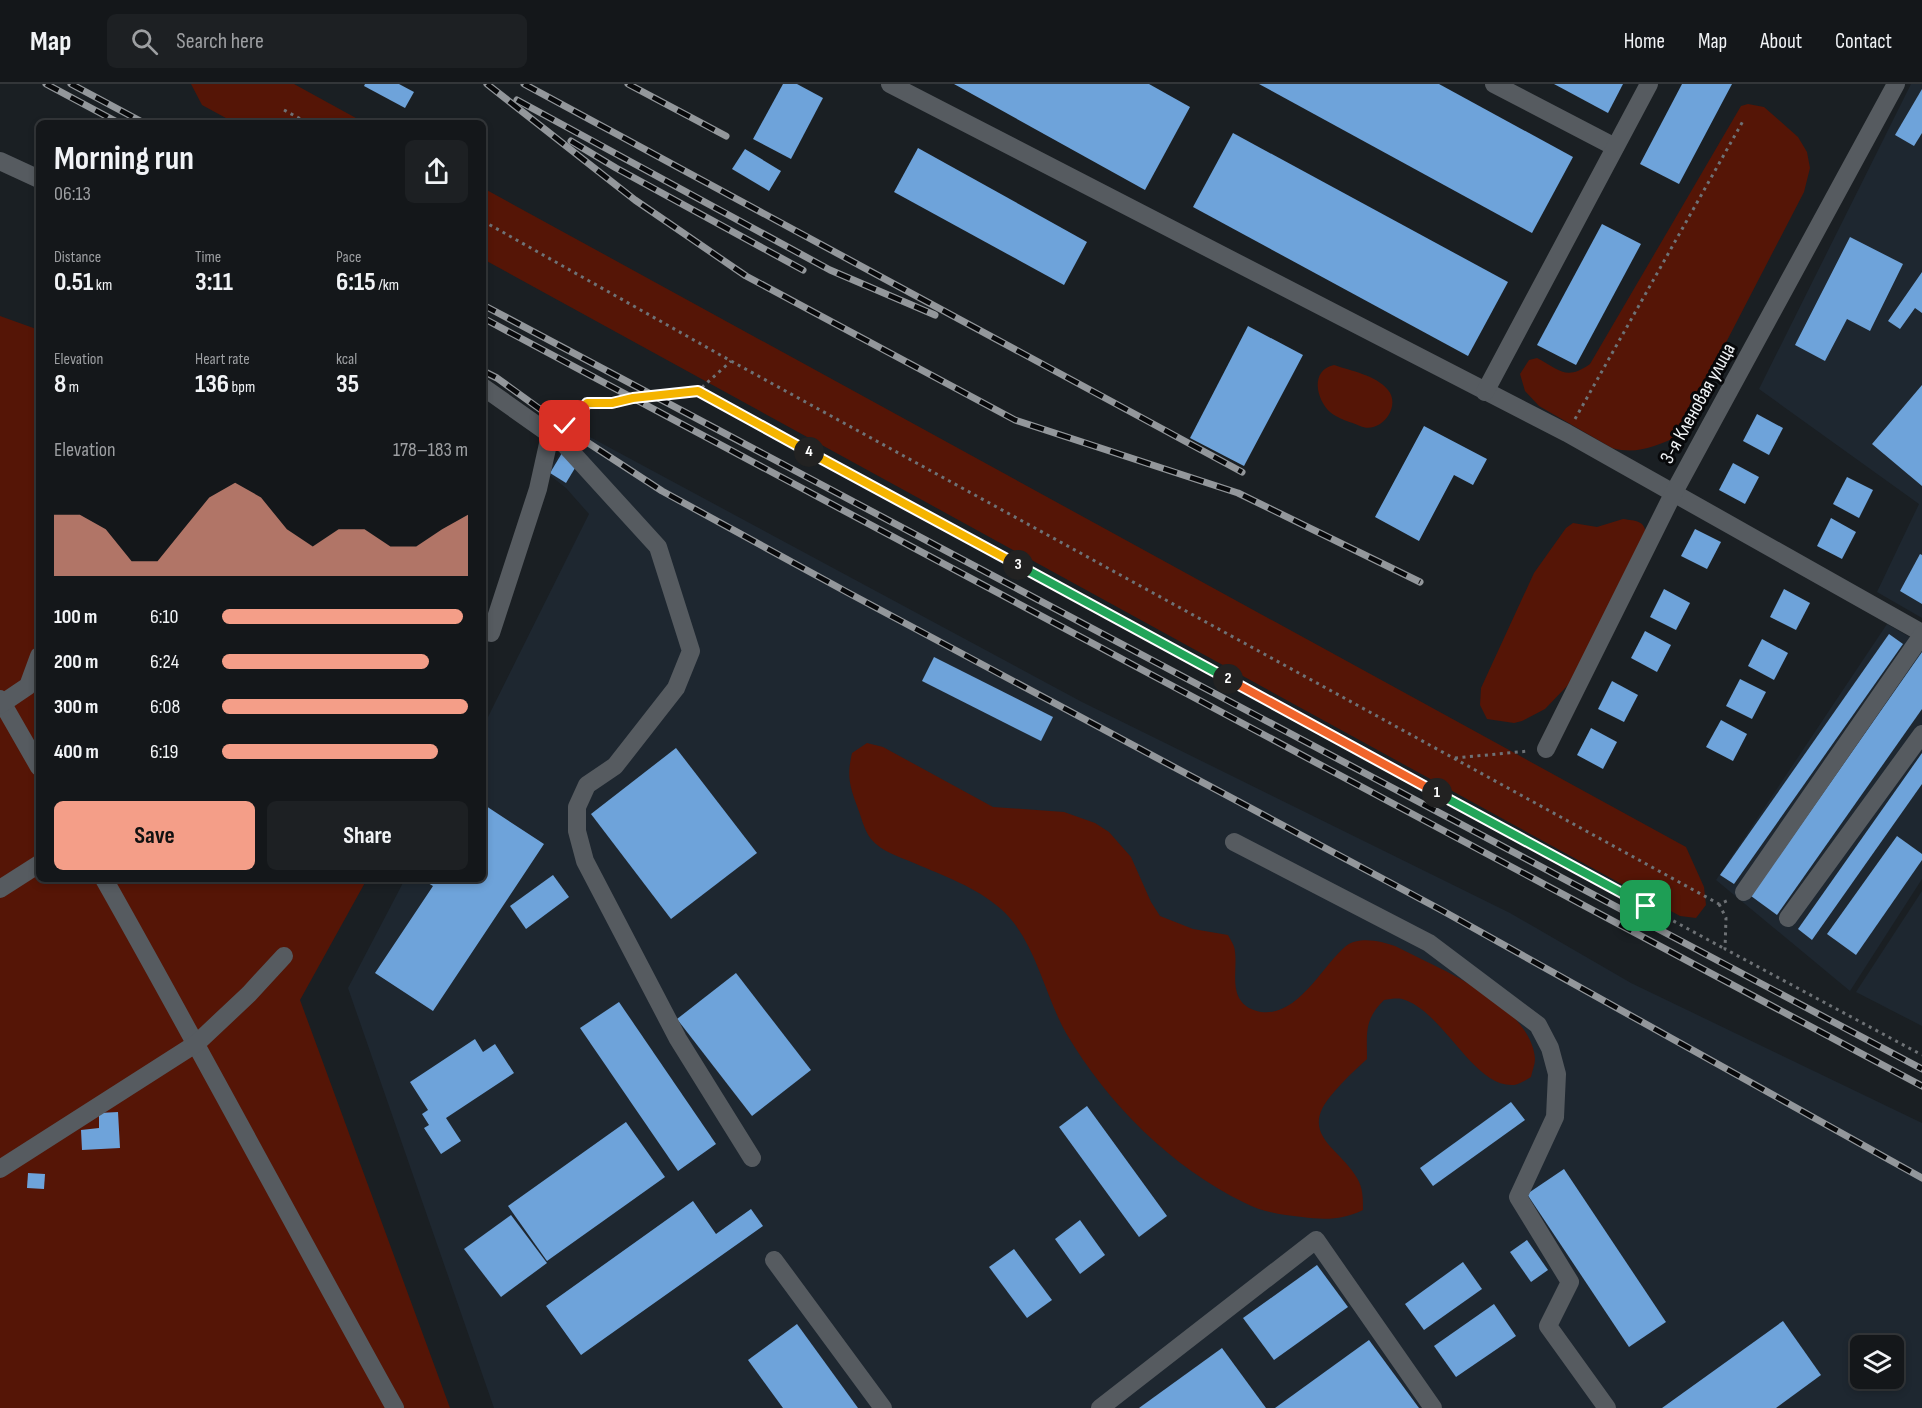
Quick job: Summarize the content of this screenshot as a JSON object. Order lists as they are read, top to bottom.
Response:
{
  "streets": {
    "street": ["3-я Кленовая улица"]
  },
  "page": {
    "header": "Map",
    "search": "Search here",
    "nav": [
      "Home",
      "Map",
      "About",
      "Contact"
    ],
    "heading": ["Morning run", "06:13"],
    "stats": [
      ["Distance", "0.51 km"],
      ["Time", "3:11"],
      ["Pace", "6:15 /km"],
      ["Elevation", "8 m"],
      ["Heart rate", "136 bpm"],
      ["kcal", "35"]
    ],
    "chart": ["Elevation", "178–183 m"],
    "pins": [
      "4",
      "3",
      "2",
      "1"
    ],
    "list": [
      {
        "name": "100 m",
        "note": "6:10"
      },
      {
        "name": "200 m",
        "note": "6:24"
      },
      {
        "name": "300 m",
        "note": "6:08"
      },
      {
        "name": "400 m",
        "note": "6:19"
      }
    ],
    "buttons": ["Save", "Share"]
  }
}
